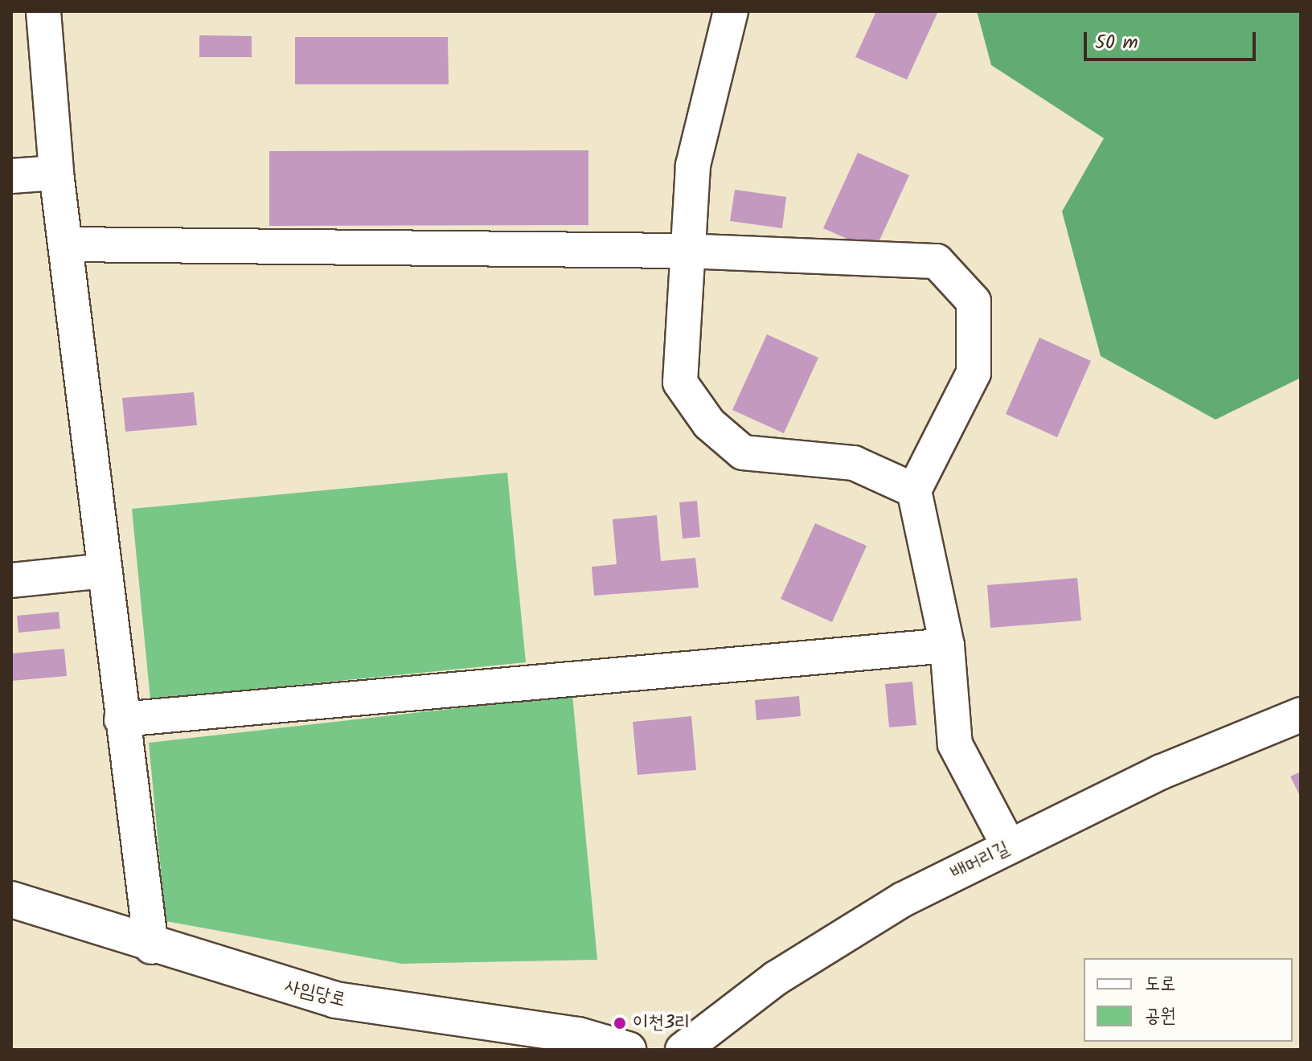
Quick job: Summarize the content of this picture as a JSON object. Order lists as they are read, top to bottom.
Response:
{
  "streets": {
    "main road": ["사임당로"],
    "street": ["배머리길"]
  },
  "places": ["이천3리"],
  "legend": ["도로", "공원"],
  "scale_bar": "50 m"
}
